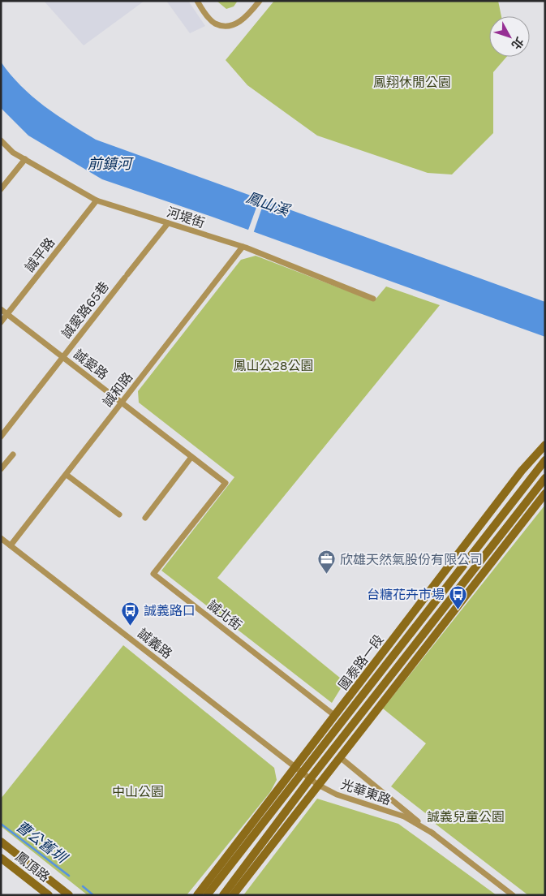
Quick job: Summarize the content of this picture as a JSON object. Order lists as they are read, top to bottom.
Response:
{
  "streets": {
    "street": [
      "河堤街",
      "誠平路",
      "誠愛路65巷",
      "誠愛路",
      "誠和路",
      "誠北街",
      "誠義路",
      "國泰路一段",
      "光華東路",
      "鳳頂路"
    ]
  },
  "crossings": [
    ["河堤街", "誠平路"],
    ["河堤街", "誠愛路65巷"],
    ["河堤街", "誠和路"],
    ["誠平路", "誠愛路"],
    ["誠愛路65巷", "誠愛路"],
    ["誠愛路", "誠和路"],
    ["誠愛路", "誠北街"],
    ["誠和路", "誠義路"],
    ["誠北街", "國泰路一段"],
    ["誠義路", "國泰路一段"],
    ["誠義路", "光華東路"],
    ["國泰路一段", "光華東路"]
  ],
  "water": ["前鎮河", "鳳山溪", "曹公舊圳"],
  "parks": [
    "鳳翔休閒公園",
    "鳳山公28公園",
    "中山公園",
    "誠義兒童公園"
  ],
  "places": {
    "office": ["欣雄天然氣股份有限公司"],
    "bus stop": ["台糖花卉市場", "誠義路口"]
  },
  "north": "bottom right"
}
